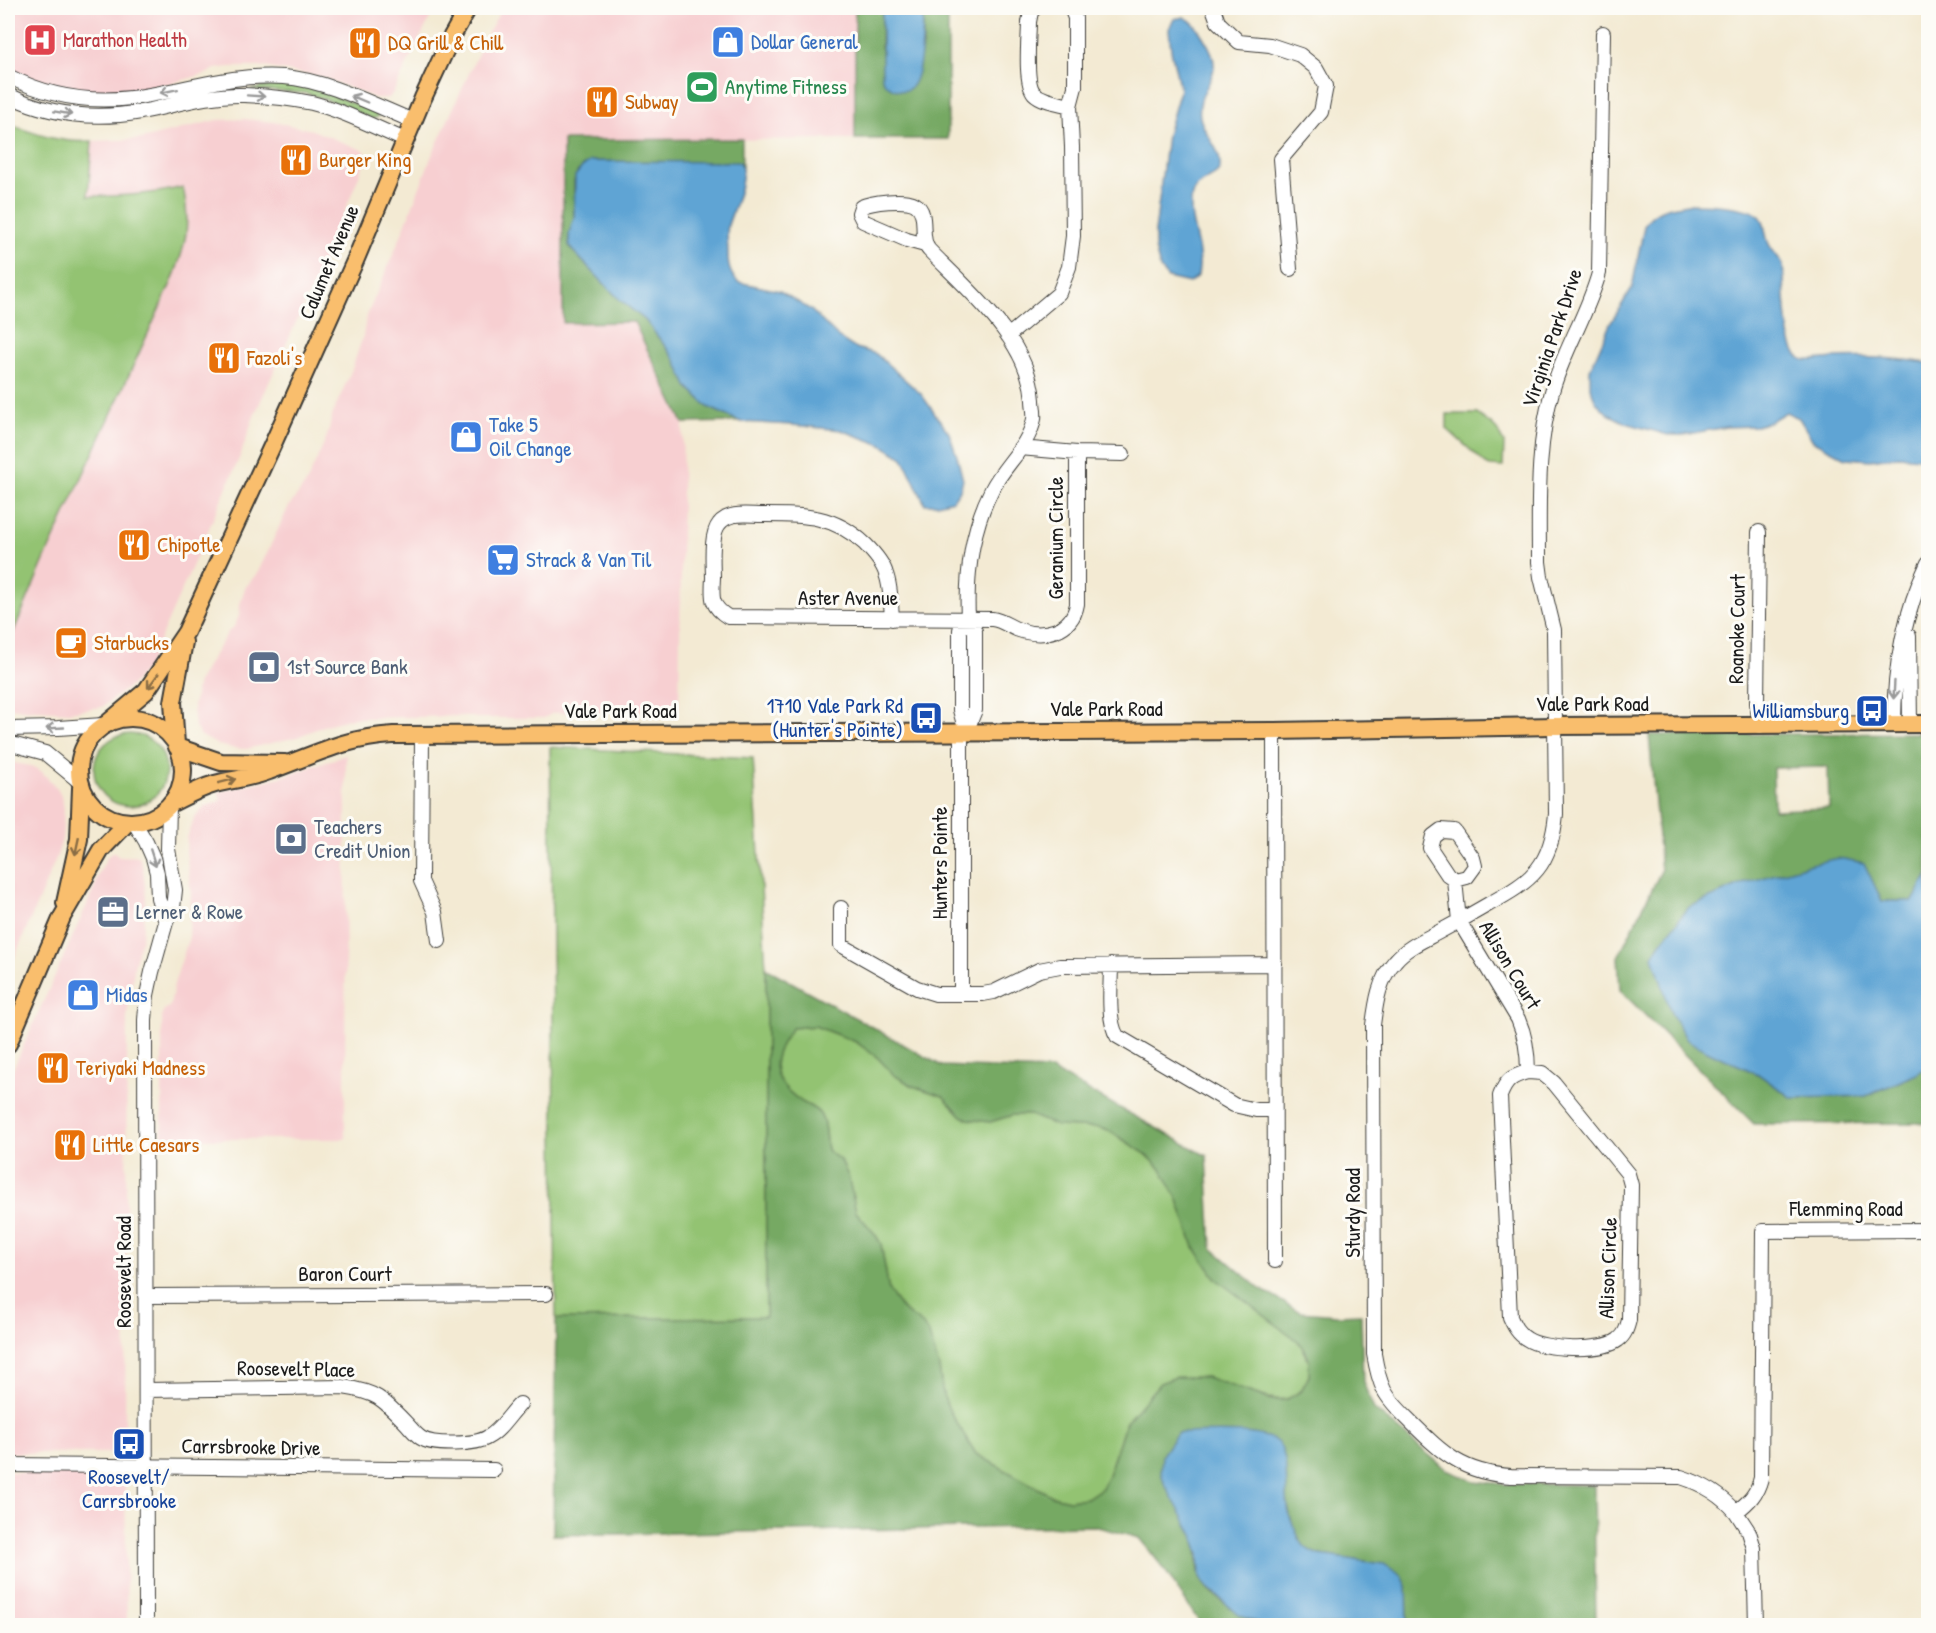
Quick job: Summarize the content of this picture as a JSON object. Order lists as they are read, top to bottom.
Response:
{
  "streets": {
    "main road": ["Calumet Avenue", "Vale Park Road"],
    "street": [
      "Virginia Park Drive",
      "Geranium Circle",
      "Aster Avenue",
      "Roanoke Court",
      "Hunters Pointe",
      "Allison Court",
      "Flemming Road",
      "Sturdy Road",
      "Allison Circle",
      "Roosevelt Road",
      "Baron Court",
      "Roosevelt Place",
      "Carrsbrooke Drive"
    ]
  },
  "crossings": [
    ["Calumet Avenue", "Vale Park Road"],
    ["Calumet Avenue", "Roosevelt Road"],
    ["Virginia Park Drive", "Vale Park Road"],
    ["Virginia Park Drive", "Sturdy Road"],
    ["Geranium Circle", "Aster Avenue"],
    ["Geranium Circle", "Hunters Pointe"],
    ["Aster Avenue", "Hunters Pointe"],
    ["Roanoke Court", "Vale Park Road"],
    ["Vale Park Road", "Hunters Pointe"],
    ["Vale Park Road", "Sturdy Road"],
    ["Vale Park Road", "Roosevelt Road"],
    ["Allison Court", "Sturdy Road"],
    ["Allison Court", "Allison Circle"],
    ["Flemming Road", "Sturdy Road"],
    ["Roosevelt Road", "Baron Court"],
    ["Roosevelt Road", "Roosevelt Place"],
    ["Roosevelt Road", "Carrsbrooke Drive"]
  ],
  "places": {
    "hospital": ["Marathon Health"],
    "shop": ["Dollar General", "Take 5 Oil Change", "Midas"],
    "restaurant": [
      "DQ Grill & Chill",
      "Subway",
      "Burger King",
      "Fazoli's",
      "Chipotle",
      "Teriyaki Madness",
      "Little Caesars"
    ],
    "sports": ["Anytime Fitness"],
    "supermarket": ["Strack & Van Til"],
    "cafe": ["Starbucks"],
    "bank": ["1st Source Bank", "Teachers Credit Union"],
    "bus stop": ["Williamsburg", "1710 Vale Park Rd (Hunter's Pointe)", "Roosevelt/ Carrsbrooke"],
    "office": ["Lerner & Rowe"]
  }
}
